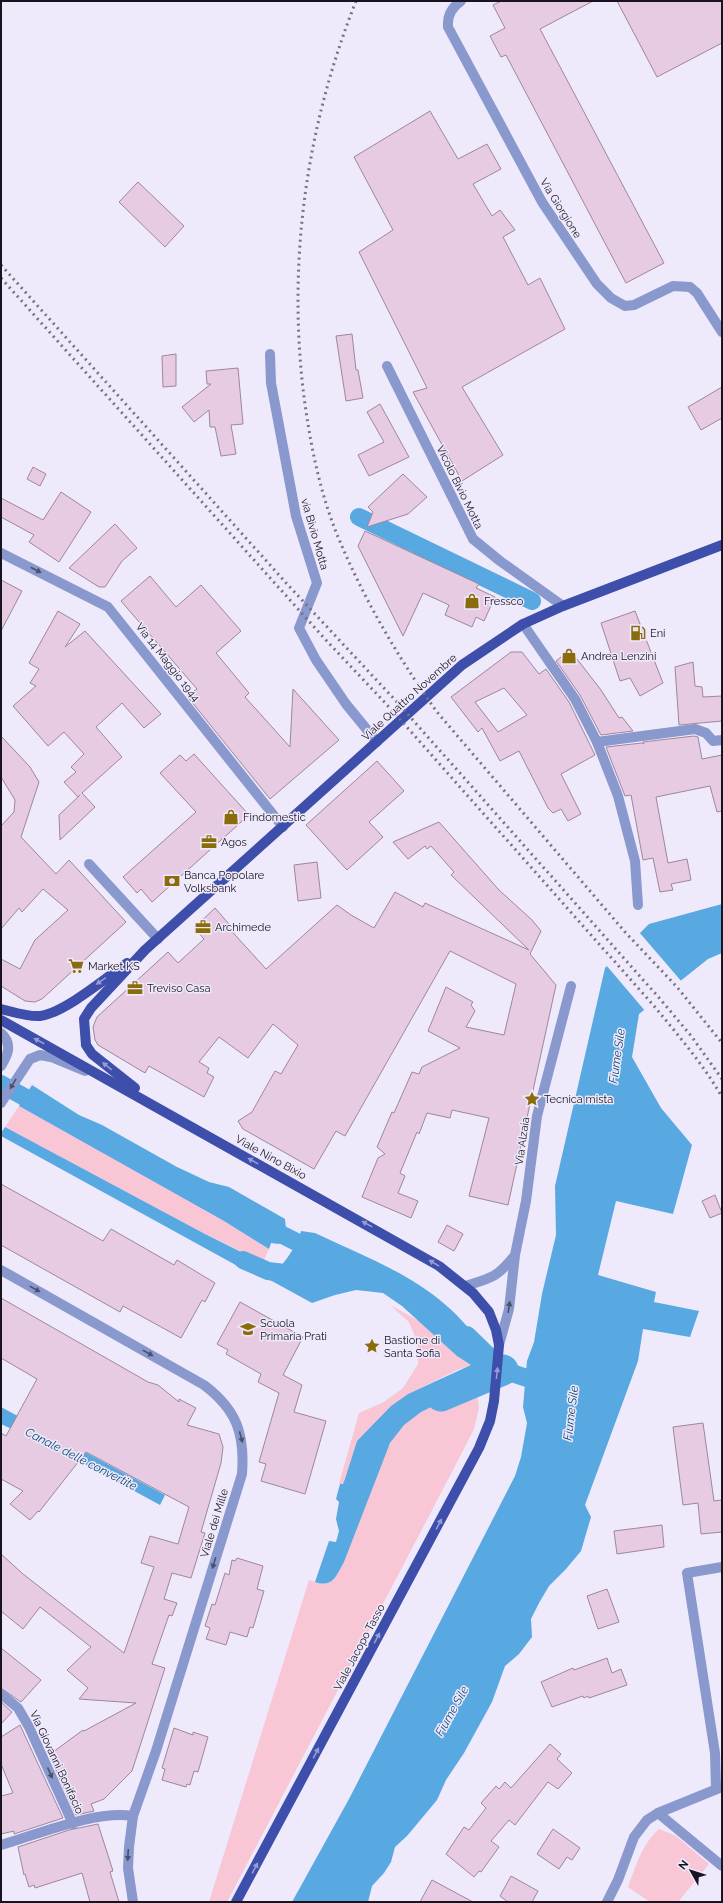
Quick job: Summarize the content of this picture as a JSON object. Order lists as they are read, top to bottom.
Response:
{
  "streets": {
    "main road": ["Viale Quattro Novembre", "Viale Nino Bixio", "Viale Jacopo Tasso"],
    "street": [
      "Via Giorgione",
      "Vicolo Bivio Motta",
      "via Bivio Motta",
      "Via 14 Maggio 1944",
      "Via Alzaia",
      "Viale dei Mille",
      "Via Giovanni Bonifacio"
    ]
  },
  "crossings": [
    ["Vicolo Bivio Motta", "Viale Quattro Novembre"],
    ["via Bivio Motta", "Viale Quattro Novembre"],
    ["Via 14 Maggio 1944", "Viale Quattro Novembre"],
    ["Viale Quattro Novembre", "Viale Nino Bixio"],
    ["Via Alzaia", "Viale Nino Bixio"],
    ["Via Alzaia", "Viale Jacopo Tasso"],
    ["Viale Nino Bixio", "Viale Jacopo Tasso"]
  ],
  "one_way": [
    "Via 14 Maggio 1944",
    "Viale Nino Bixio",
    "Viale dei Mille",
    "Viale Jacopo Tasso",
    "Via Giovanni Bonifacio"
  ],
  "water": ["Fiume Sile", "Canale delle convertite"],
  "places": {
    "shop": ["Fressco", "Andrea Lenzini", "Findomestic"],
    "fuel station": ["Eni"],
    "office": ["Agos", "Archimede", "Treviso Casa"],
    "bank": ["Banca Popolare Volksbank"],
    "supermarket": ["Market KS"],
    "place": ["Tecnica mista", "Bastione di Santa Sofia"],
    "school or university": ["Scuola Primaria Prati"]
  },
  "north": "top left"
}
